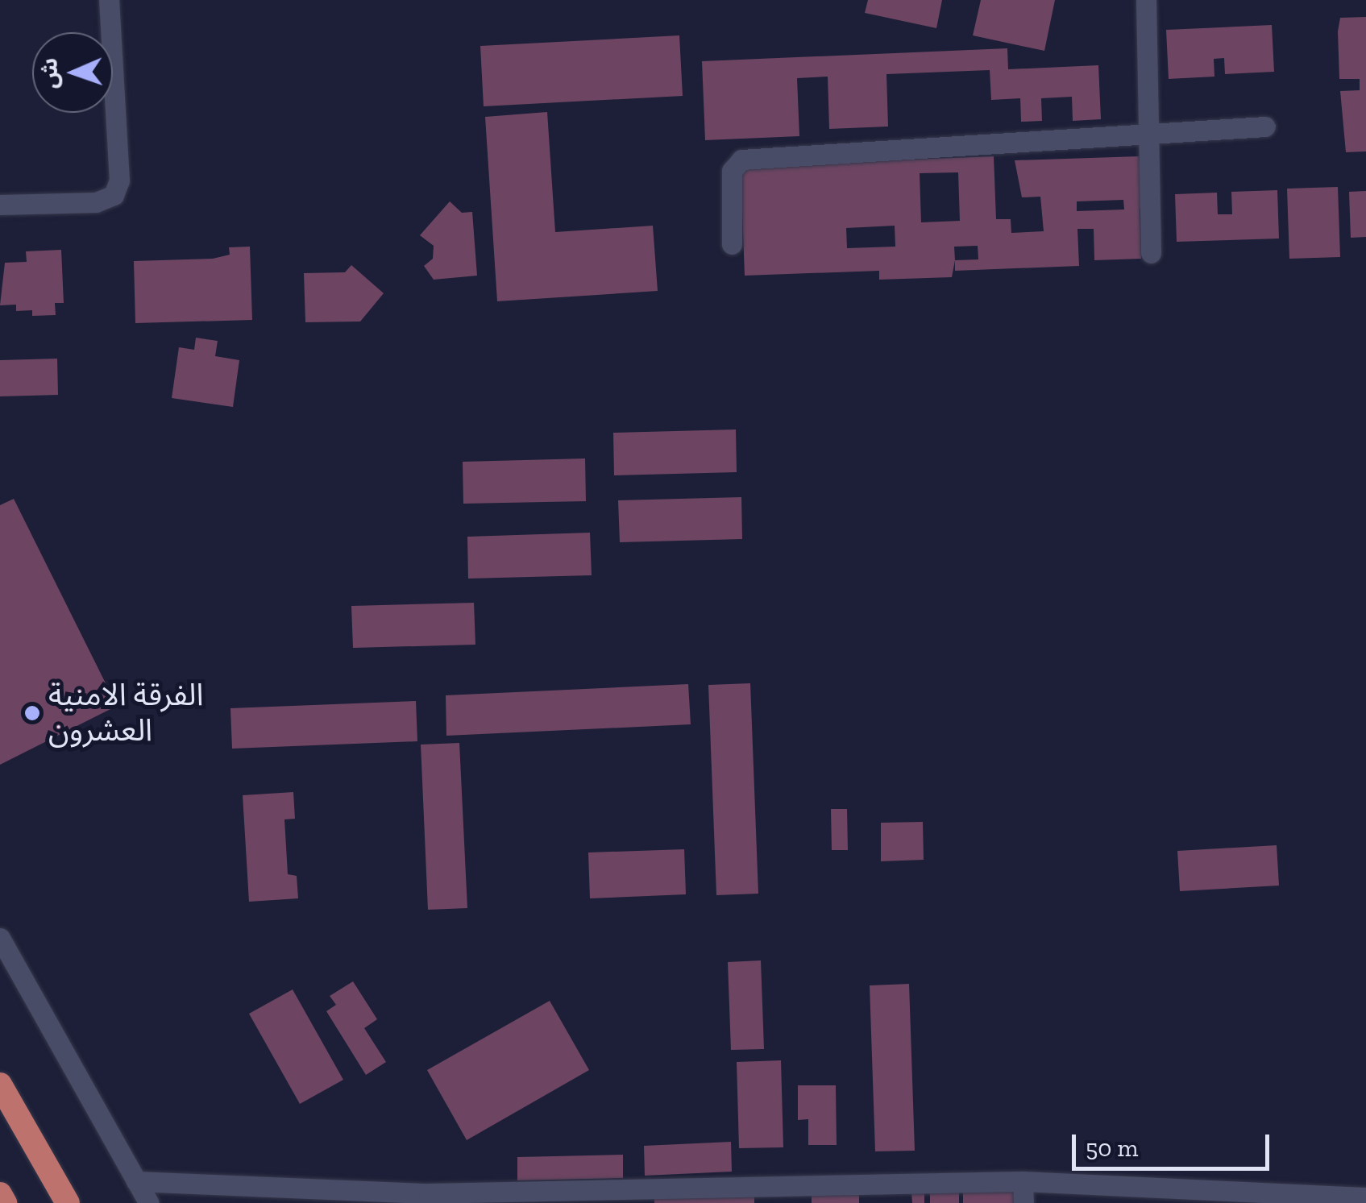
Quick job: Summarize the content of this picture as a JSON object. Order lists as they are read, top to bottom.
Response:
{
  "places": ["الفرقة الامنية العشرون"],
  "scale_bar": "50 m",
  "north": "left"
}
